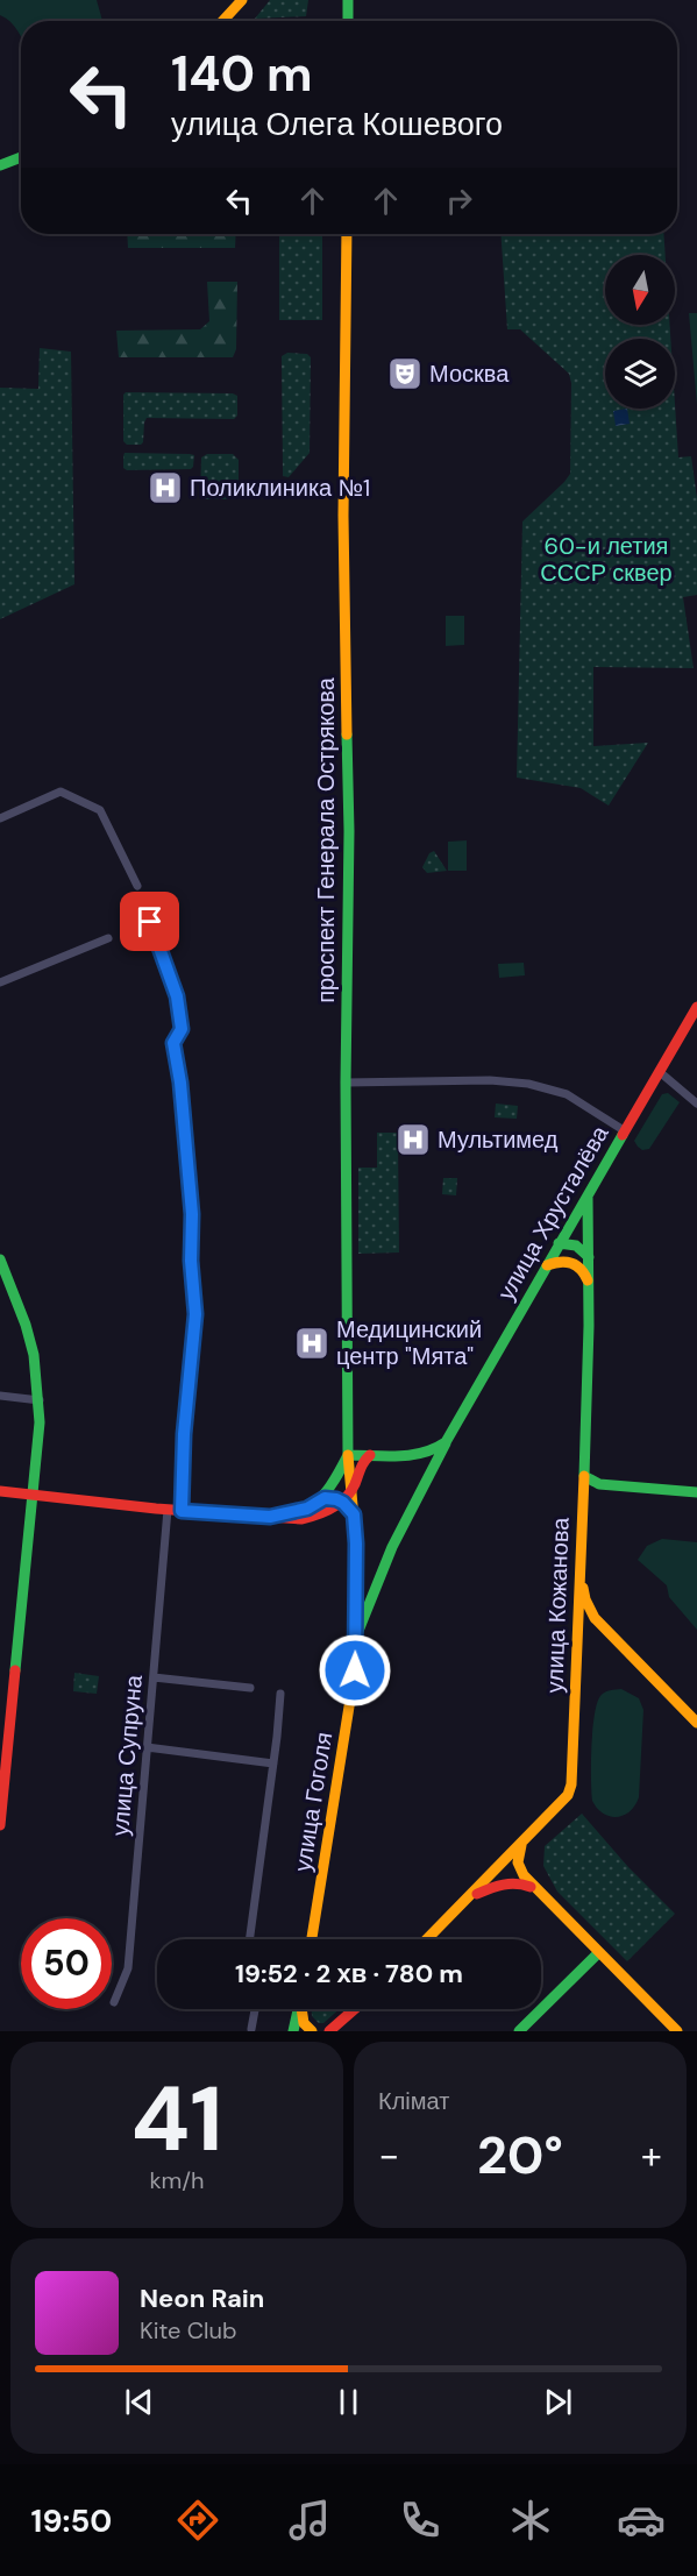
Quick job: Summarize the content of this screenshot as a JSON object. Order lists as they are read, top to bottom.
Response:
{
  "streets": {
    "main road": [
      "проспект Генерала Острякова",
      "улица Хрусталёва",
      "улица Кожанова",
      "улица Гоголя"
    ],
    "street": ["улица Супруна"]
  },
  "crossings": [
    ["проспект Генерала Острякова", "улица Гоголя"],
    ["улица Хрусталёва", "улица Кожанова"],
    ["улица Хрусталёва", "улица Гоголя"]
  ],
  "parks": ["60-и летия СССР сквер"],
  "places": {
    "theatre": ["Москва"],
    "hospital": ["Поликлиника №1", "Мультимед", "Медицинский центр \"Мята\""]
  },
  "north": "bottom",
  "page": {
    "turn": ["140 m", "улица Олега Кошевого"],
    "limit": "50",
    "trip": "19:52 · 2 хв · 780 m",
    "tile": [
      ["41", "km/h"],
      "Клімат"
    ],
    "heat": ["−", "20°", "+"],
    "song": ["Neon Rain", "Kite Club"],
    "tabs": "19:50"
  }
}
